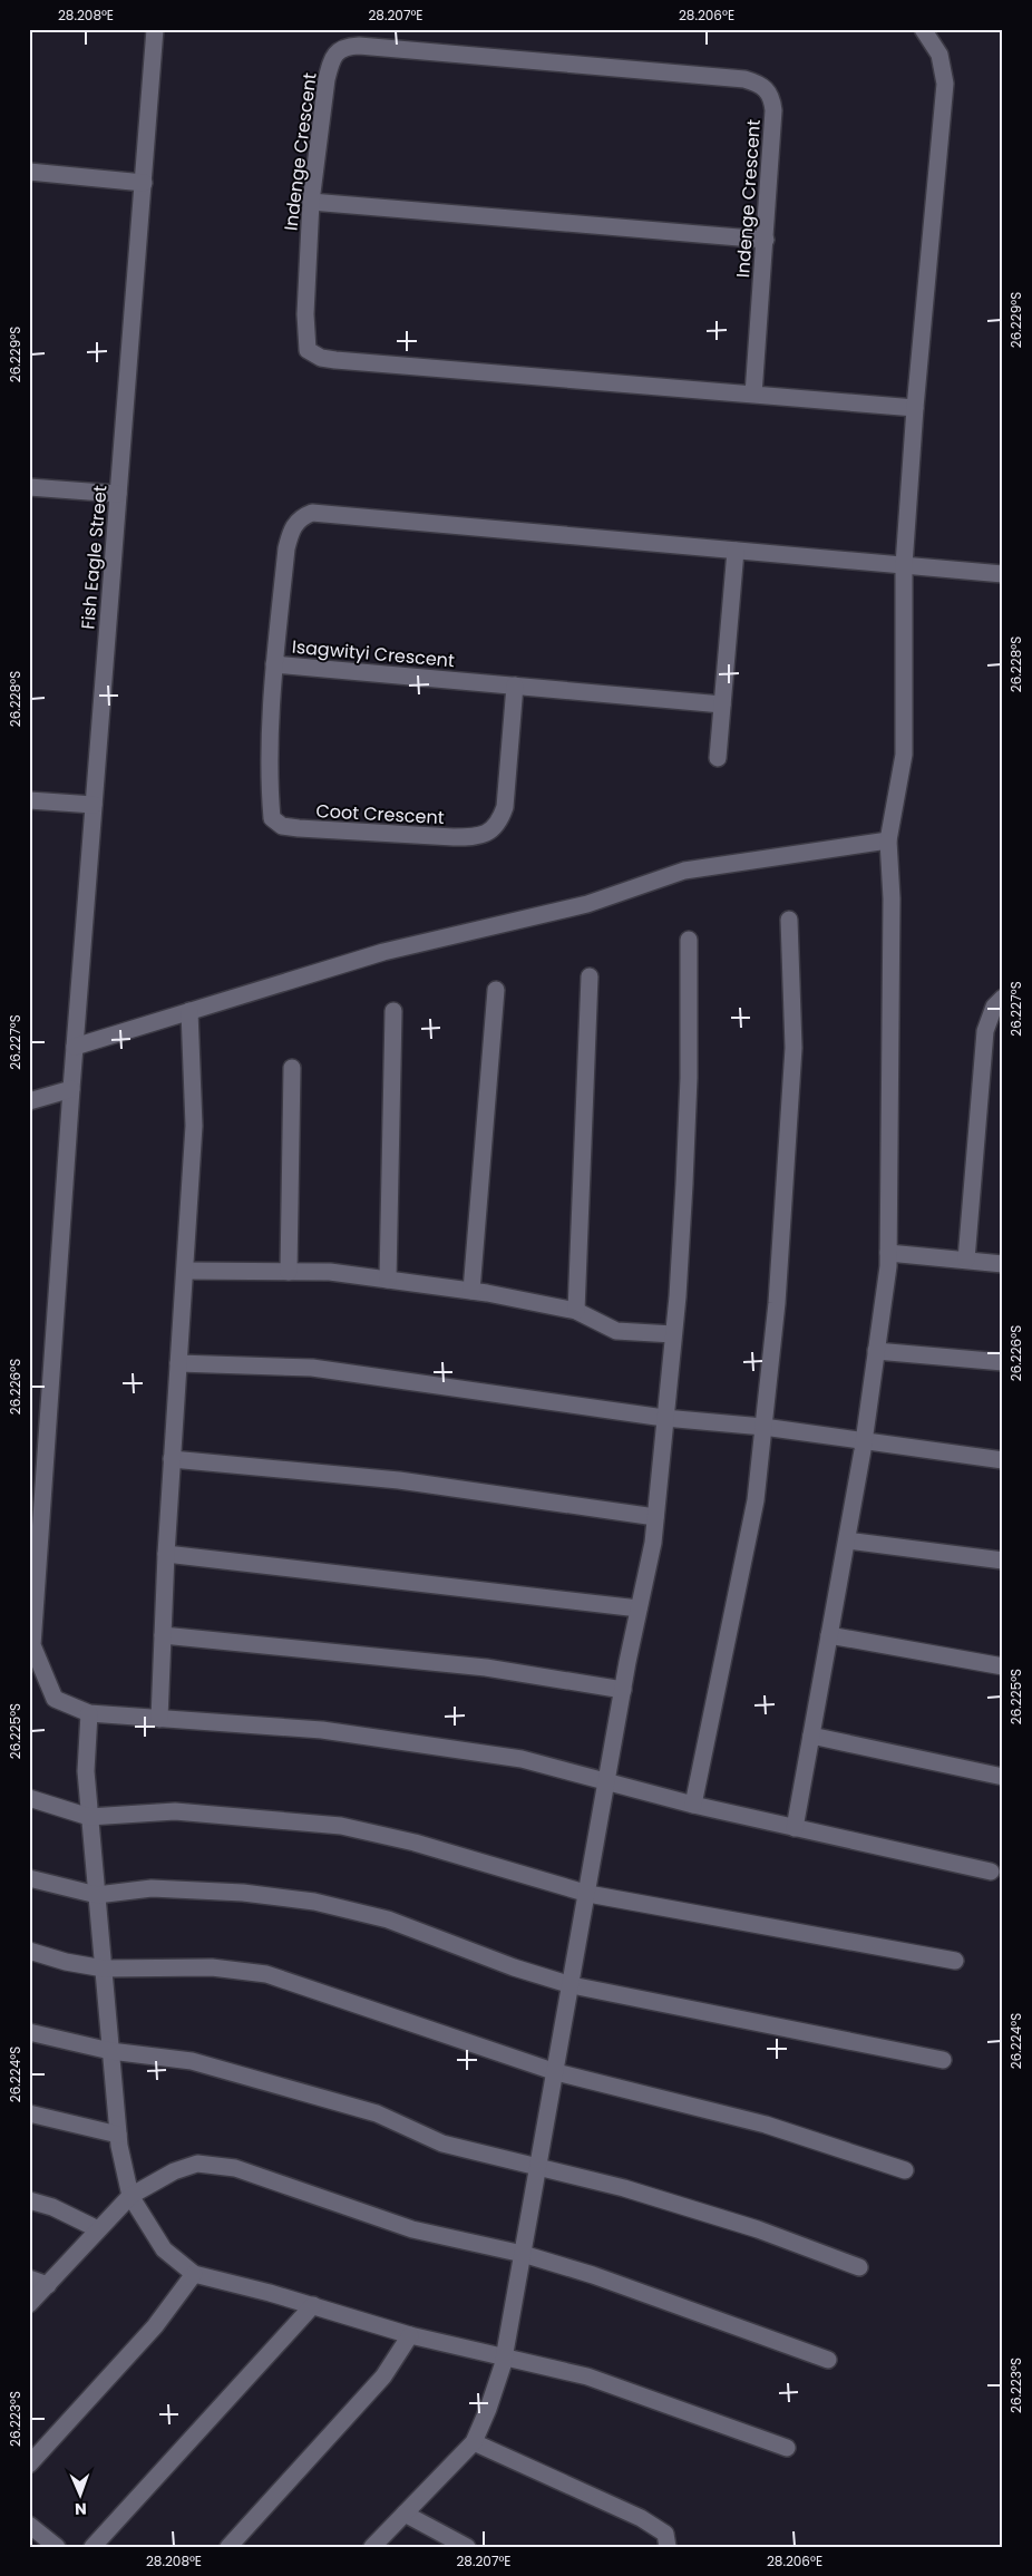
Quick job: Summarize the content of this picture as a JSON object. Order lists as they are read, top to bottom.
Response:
{
  "streets": {
    "street": [
      "Indenge Crescent",
      "Fish Eagle Street",
      "Isagwityi Crescent",
      "Coot Crescent"
    ]
  },
  "crossings": [
    ["Isagwityi Crescent", "Coot Crescent"]
  ],
  "north": "bottom",
  "coordinates": [
    "28.208°E",
    "28.207°E",
    "28.206°E",
    "26.229°S",
    "26.228°S",
    "26.227°S",
    "26.226°S",
    "26.225°S",
    "26.224°S",
    "26.223°S"
  ]
}
